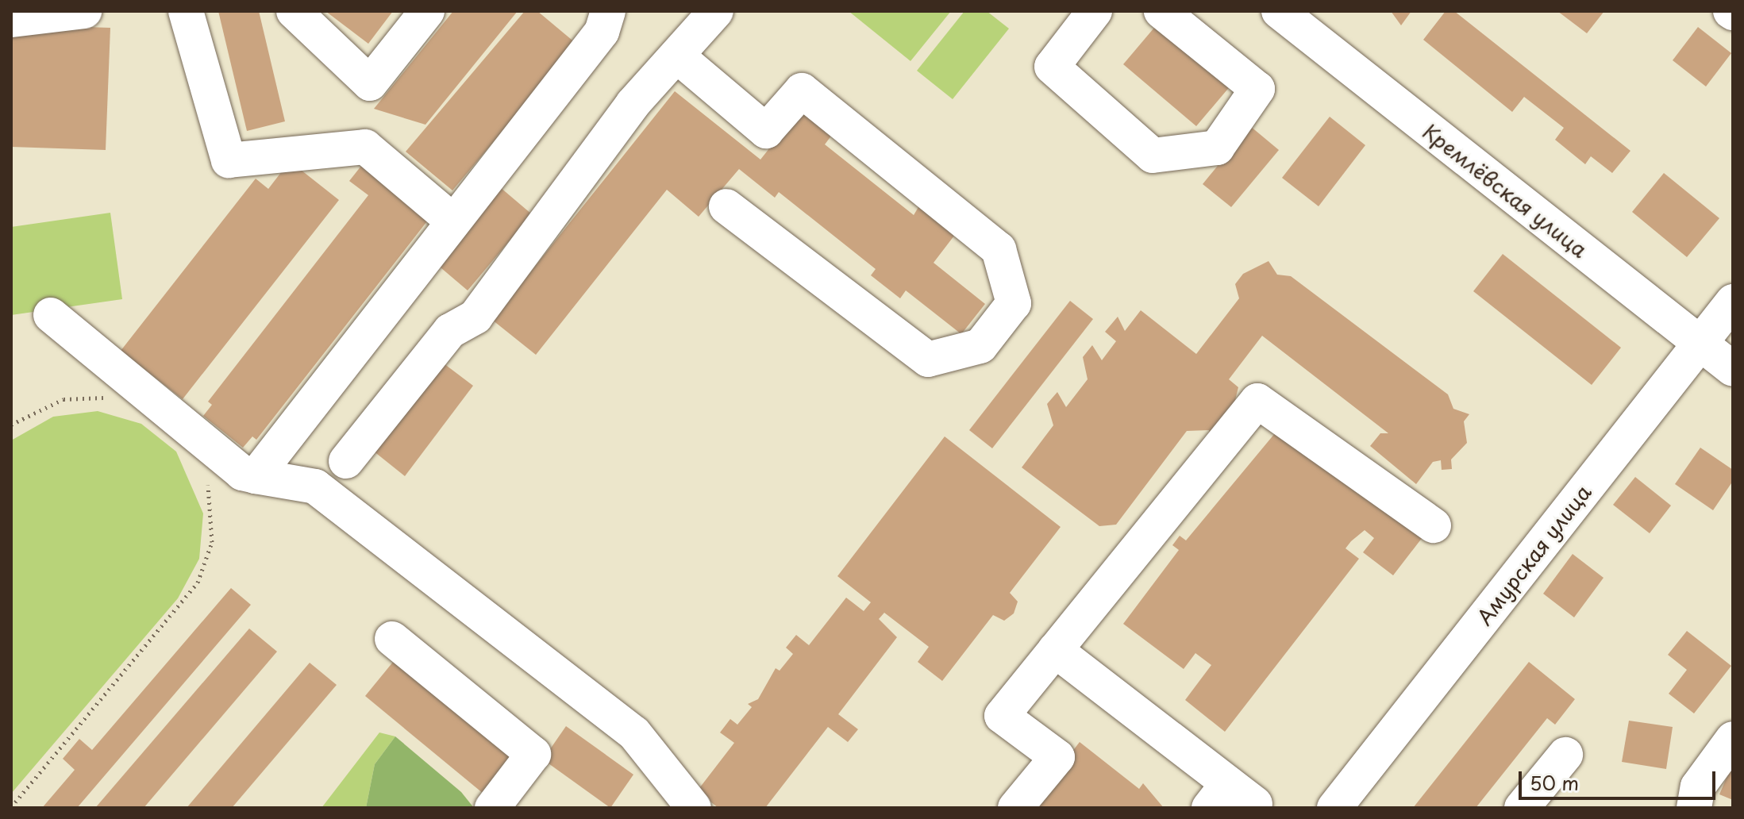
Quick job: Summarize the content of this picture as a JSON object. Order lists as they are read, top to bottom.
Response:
{
  "streets": {
    "street": ["Кремлёвская улица", "Амурская улица"]
  },
  "crossings": [
    ["Кремлёвская улица", "Амурская улица"]
  ],
  "scale_bar": "50 m"
}
